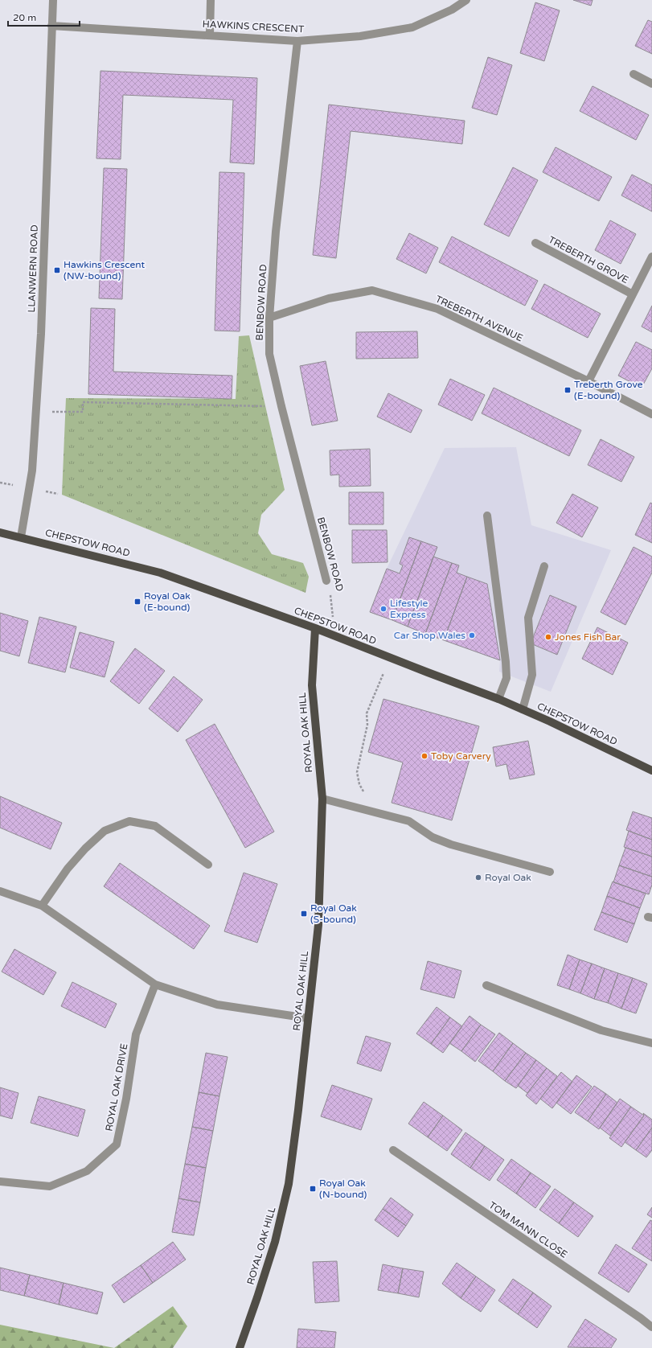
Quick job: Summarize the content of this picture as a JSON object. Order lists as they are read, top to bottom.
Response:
{
  "streets": {
    "main road": ["CHEPSTOW ROAD", "ROYAL OAK HILL"],
    "street": [
      "HAWKINS CRESCENT",
      "TREBERTH GROVE",
      "LLANWERN ROAD",
      "BENBOW ROAD",
      "TREBERTH AVENUE",
      "ROYAL OAK DRIVE",
      "TOM MANN CLOSE"
    ]
  },
  "crossings": [
    ["HAWKINS CRESCENT", "LLANWERN ROAD"],
    ["HAWKINS CRESCENT", "BENBOW ROAD"],
    ["TREBERTH GROVE", "TREBERTH AVENUE"],
    ["LLANWERN ROAD", "CHEPSTOW ROAD"],
    ["BENBOW ROAD", "TREBERTH AVENUE"],
    ["BENBOW ROAD", "CHEPSTOW ROAD"],
    ["CHEPSTOW ROAD", "ROYAL OAK HILL"]
  ],
  "places": {
    "transit": [
      "Hawkins Crescent (NW-bound)",
      "Treberth Grove (E-bound)",
      "Royal Oak (E-bound)",
      "Royal Oak (S-bound)",
      "Royal Oak (N-bound)"
    ],
    "other": [
      "Lifestyle Express",
      "Car Shop Wales",
      "Jones Fish Bar",
      "Toby Carvery",
      "Royal Oak"
    ]
  },
  "scale_bar": "20 m"
}
